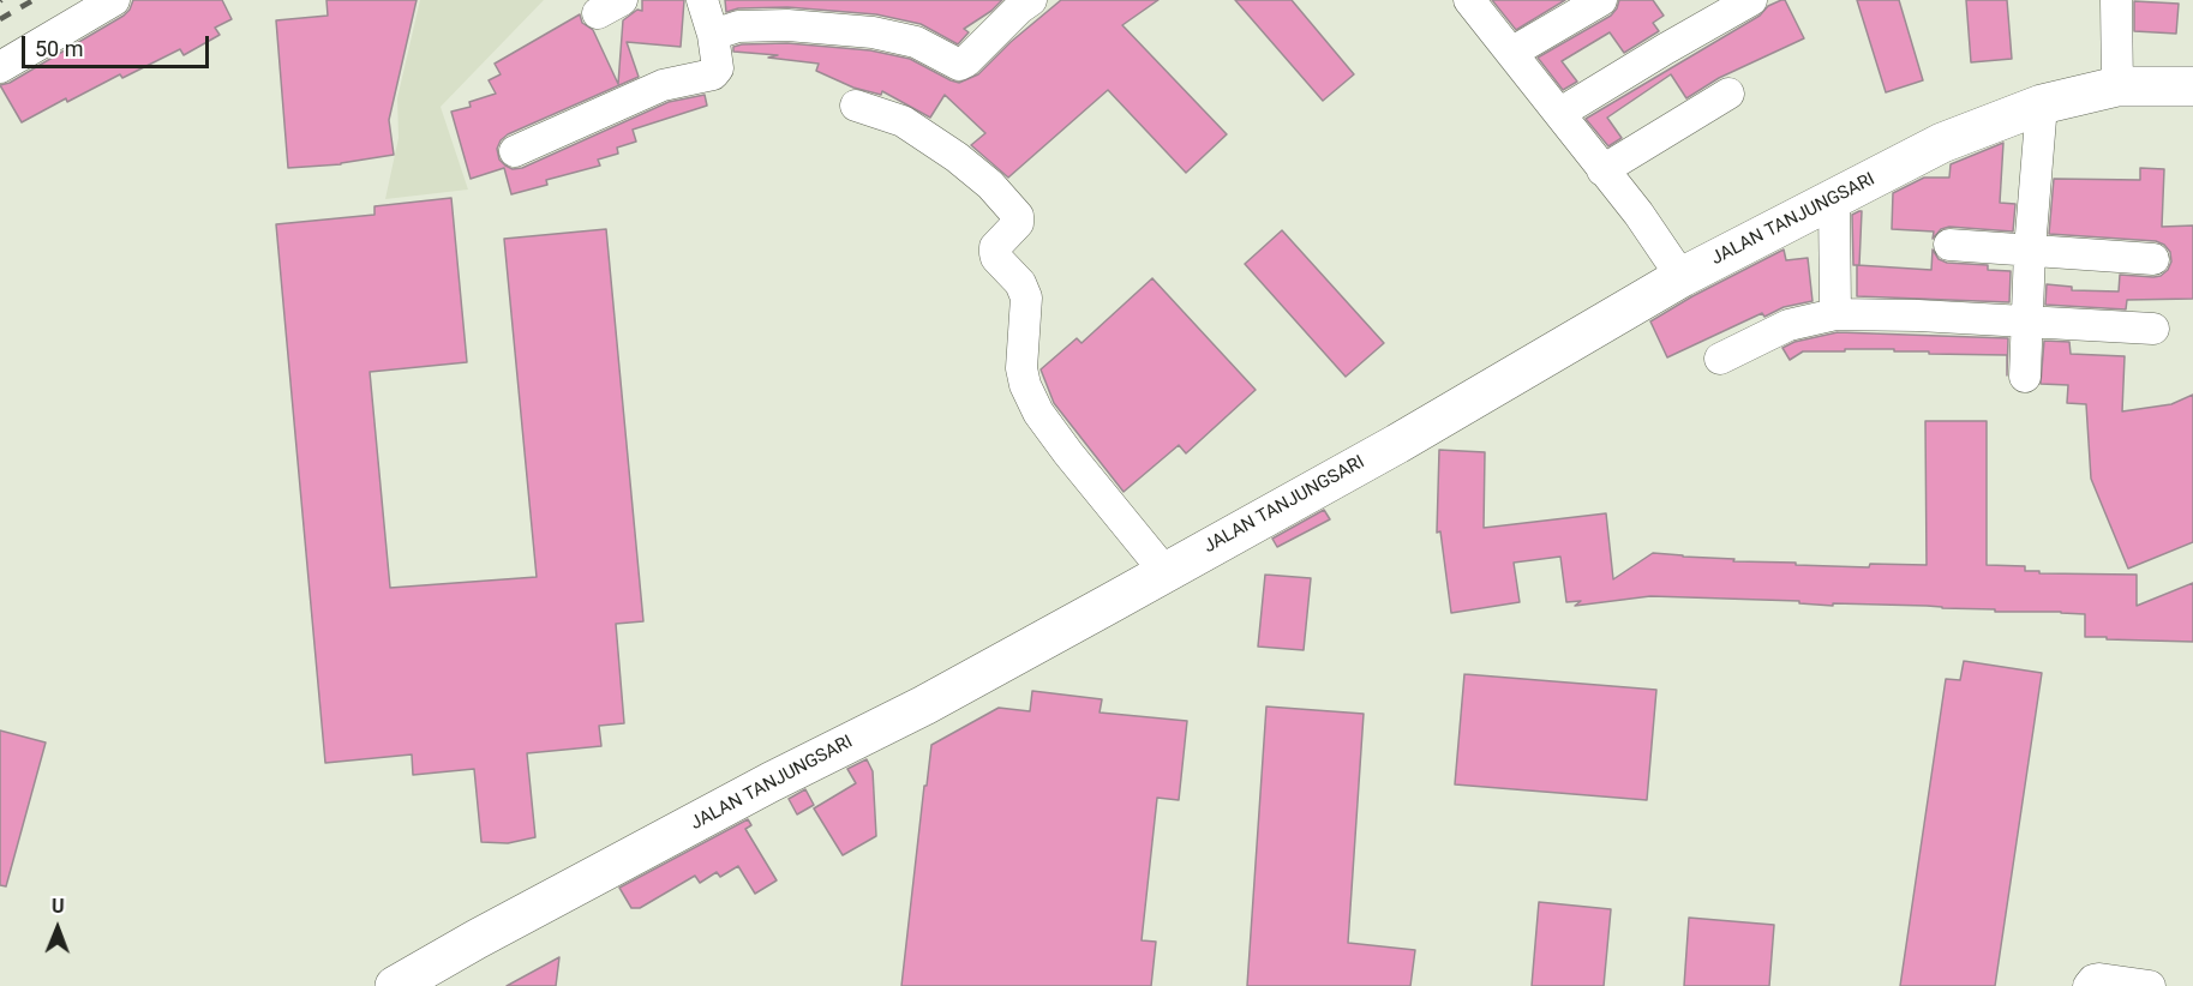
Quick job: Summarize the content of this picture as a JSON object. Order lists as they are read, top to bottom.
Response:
{
  "streets": {
    "main road": ["JALAN TANJUNGSARI"]
  },
  "scale_bar": "50 m",
  "north": "top"
}
